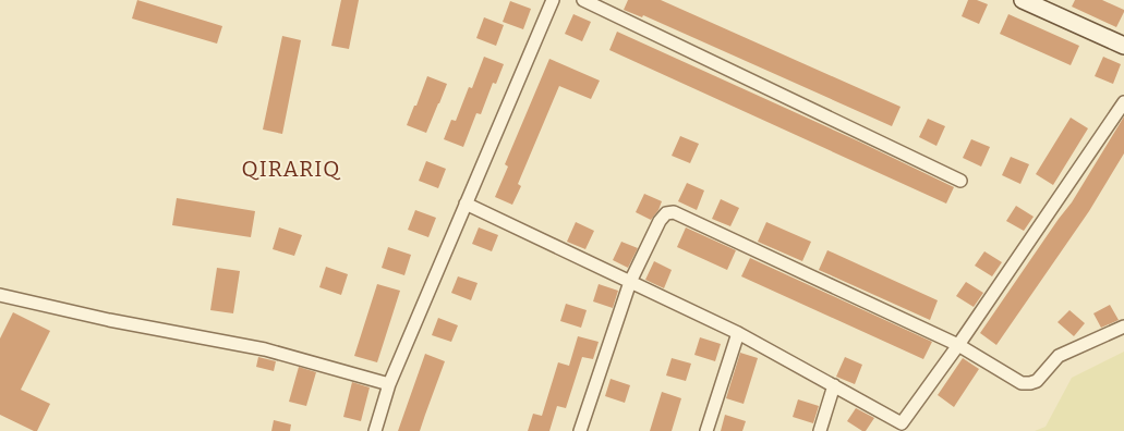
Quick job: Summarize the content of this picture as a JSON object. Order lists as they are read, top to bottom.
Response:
{
  "districts": ["QIRARIQ"]
}
